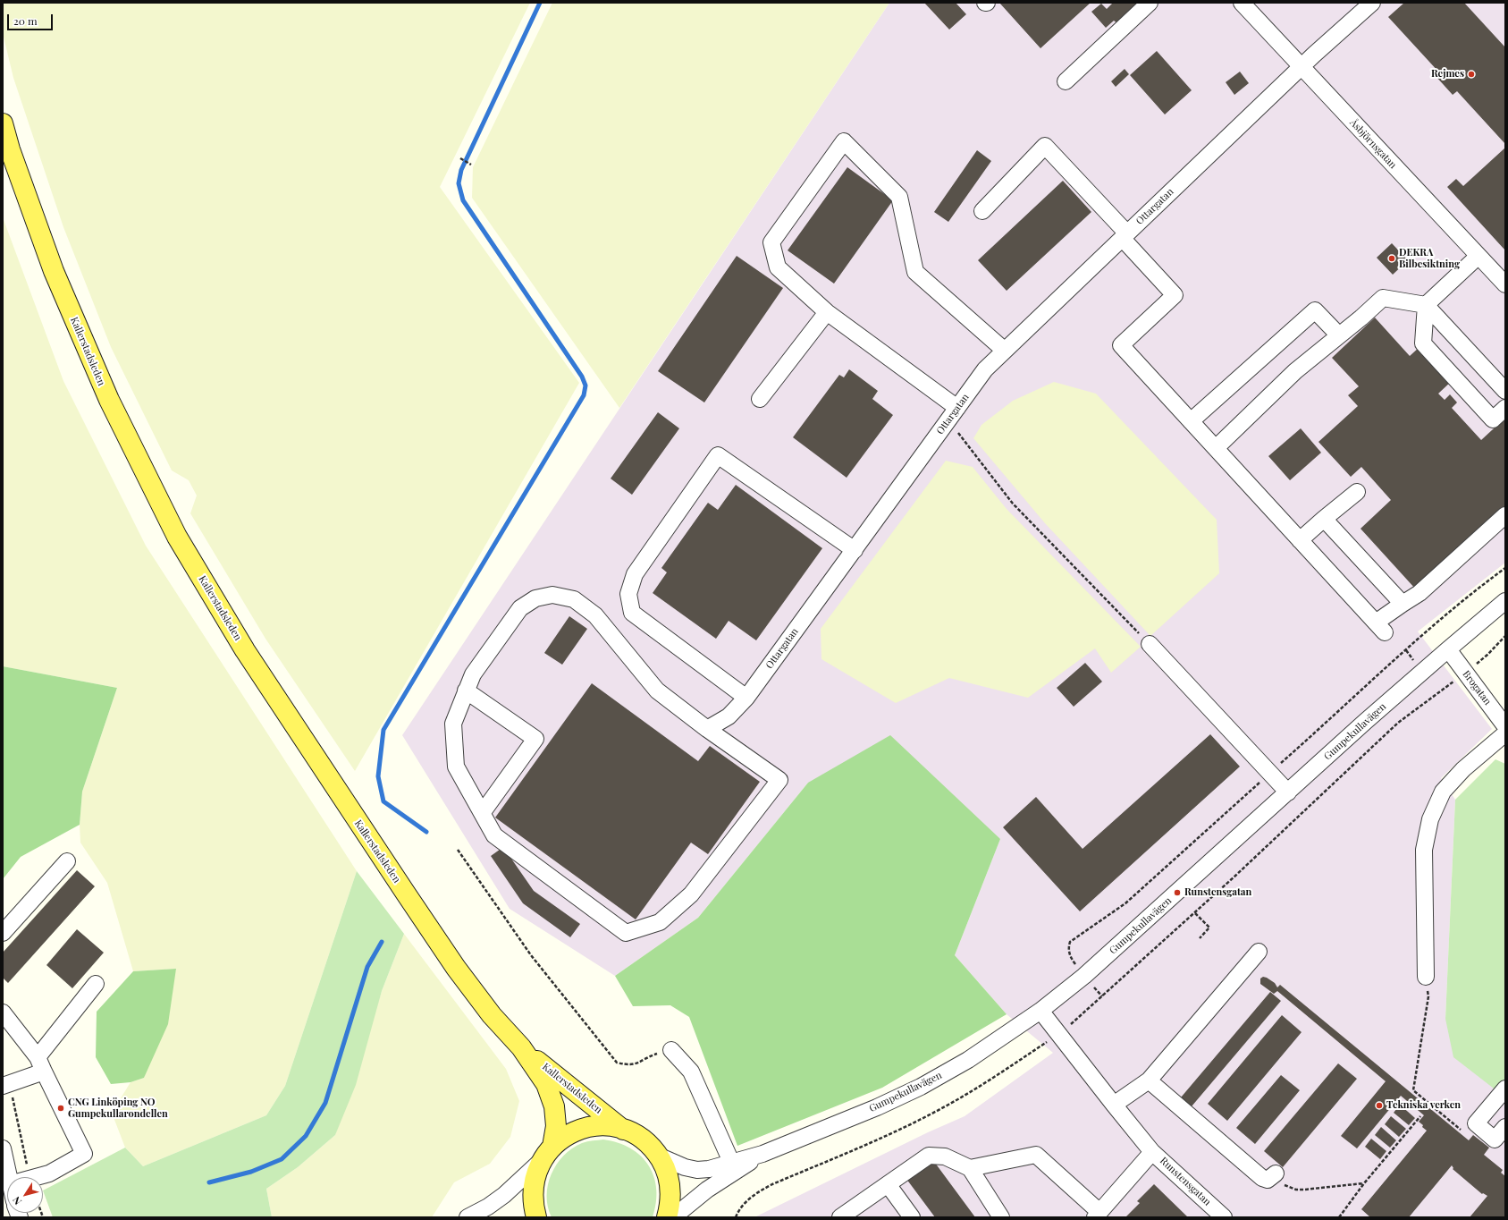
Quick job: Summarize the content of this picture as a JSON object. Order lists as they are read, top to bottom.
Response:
{
  "streets": {
    "main road": ["Kallerstadsleden"],
    "street": [
      "Åsbjörnsgatan",
      "Ottargatan",
      "Brogatan",
      "Gumpekullavägen",
      "Runstensgatan"
    ]
  },
  "crossings": [
    ["Åsbjörnsgatan", "Ottargatan"],
    ["Brogatan", "Gumpekullavägen"],
    ["Gumpekullavägen", "Runstensgatan"]
  ],
  "places": [
    "Rejmes",
    "DEKRA Bilbesiktning",
    "Runstensgatan",
    "Tekniska verken",
    "CNG Linköping NO Gumpekullarondellen"
  ],
  "scale_bar": "20 m",
  "north": "bottom left"
}
